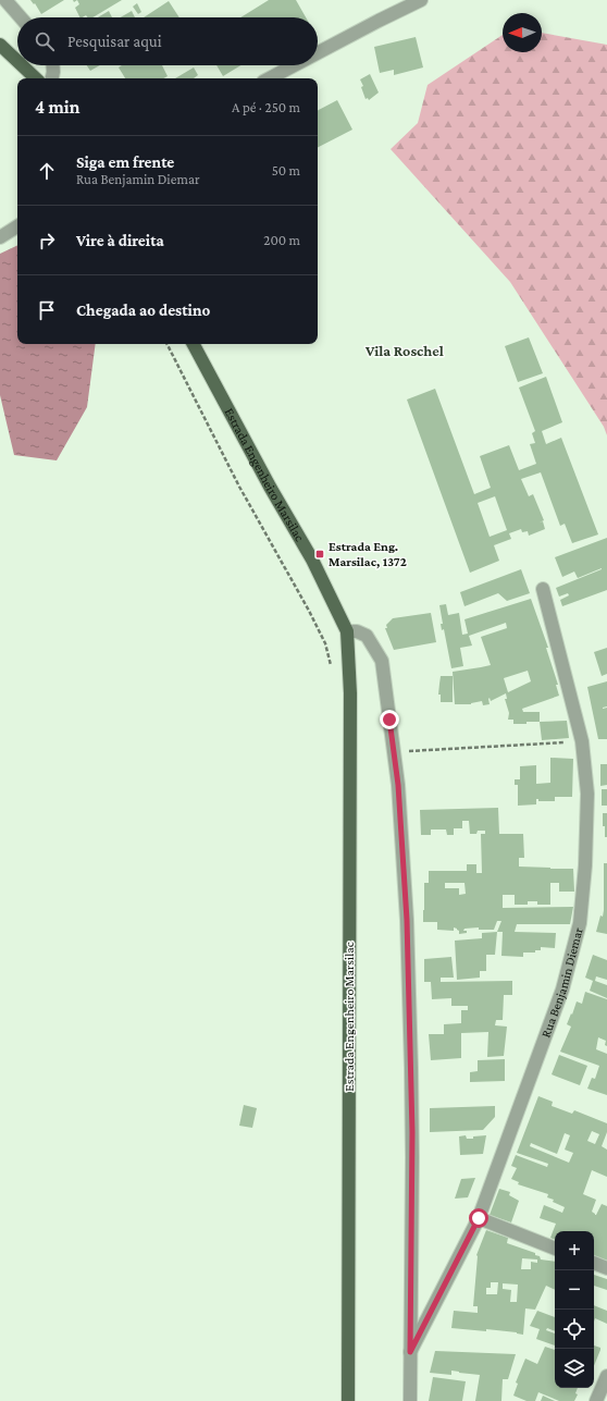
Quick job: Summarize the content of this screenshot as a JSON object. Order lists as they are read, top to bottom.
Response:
{
  "streets": {
    "main road": ["Estrada Engenheiro Marsilac"],
    "street": ["Rua Benjamin Diemar"]
  },
  "districts": ["Vila Roschel"],
  "places": {
    "transit": ["Estrada Eng. Marsilac, 1372"]
  },
  "north": "left",
  "page": {
    "search": "Pesquisar aqui",
    "heading": ["4 min", "A pé · 250 m"],
    "list": [
      ["Siga em frente", "Rua Benjamin Diemar", "50 m"],
      ["Vire à direita", "200 m"],
      "Chegada ao destino"
    ],
    "map_buttons": ["+", "−"]
  }
}
